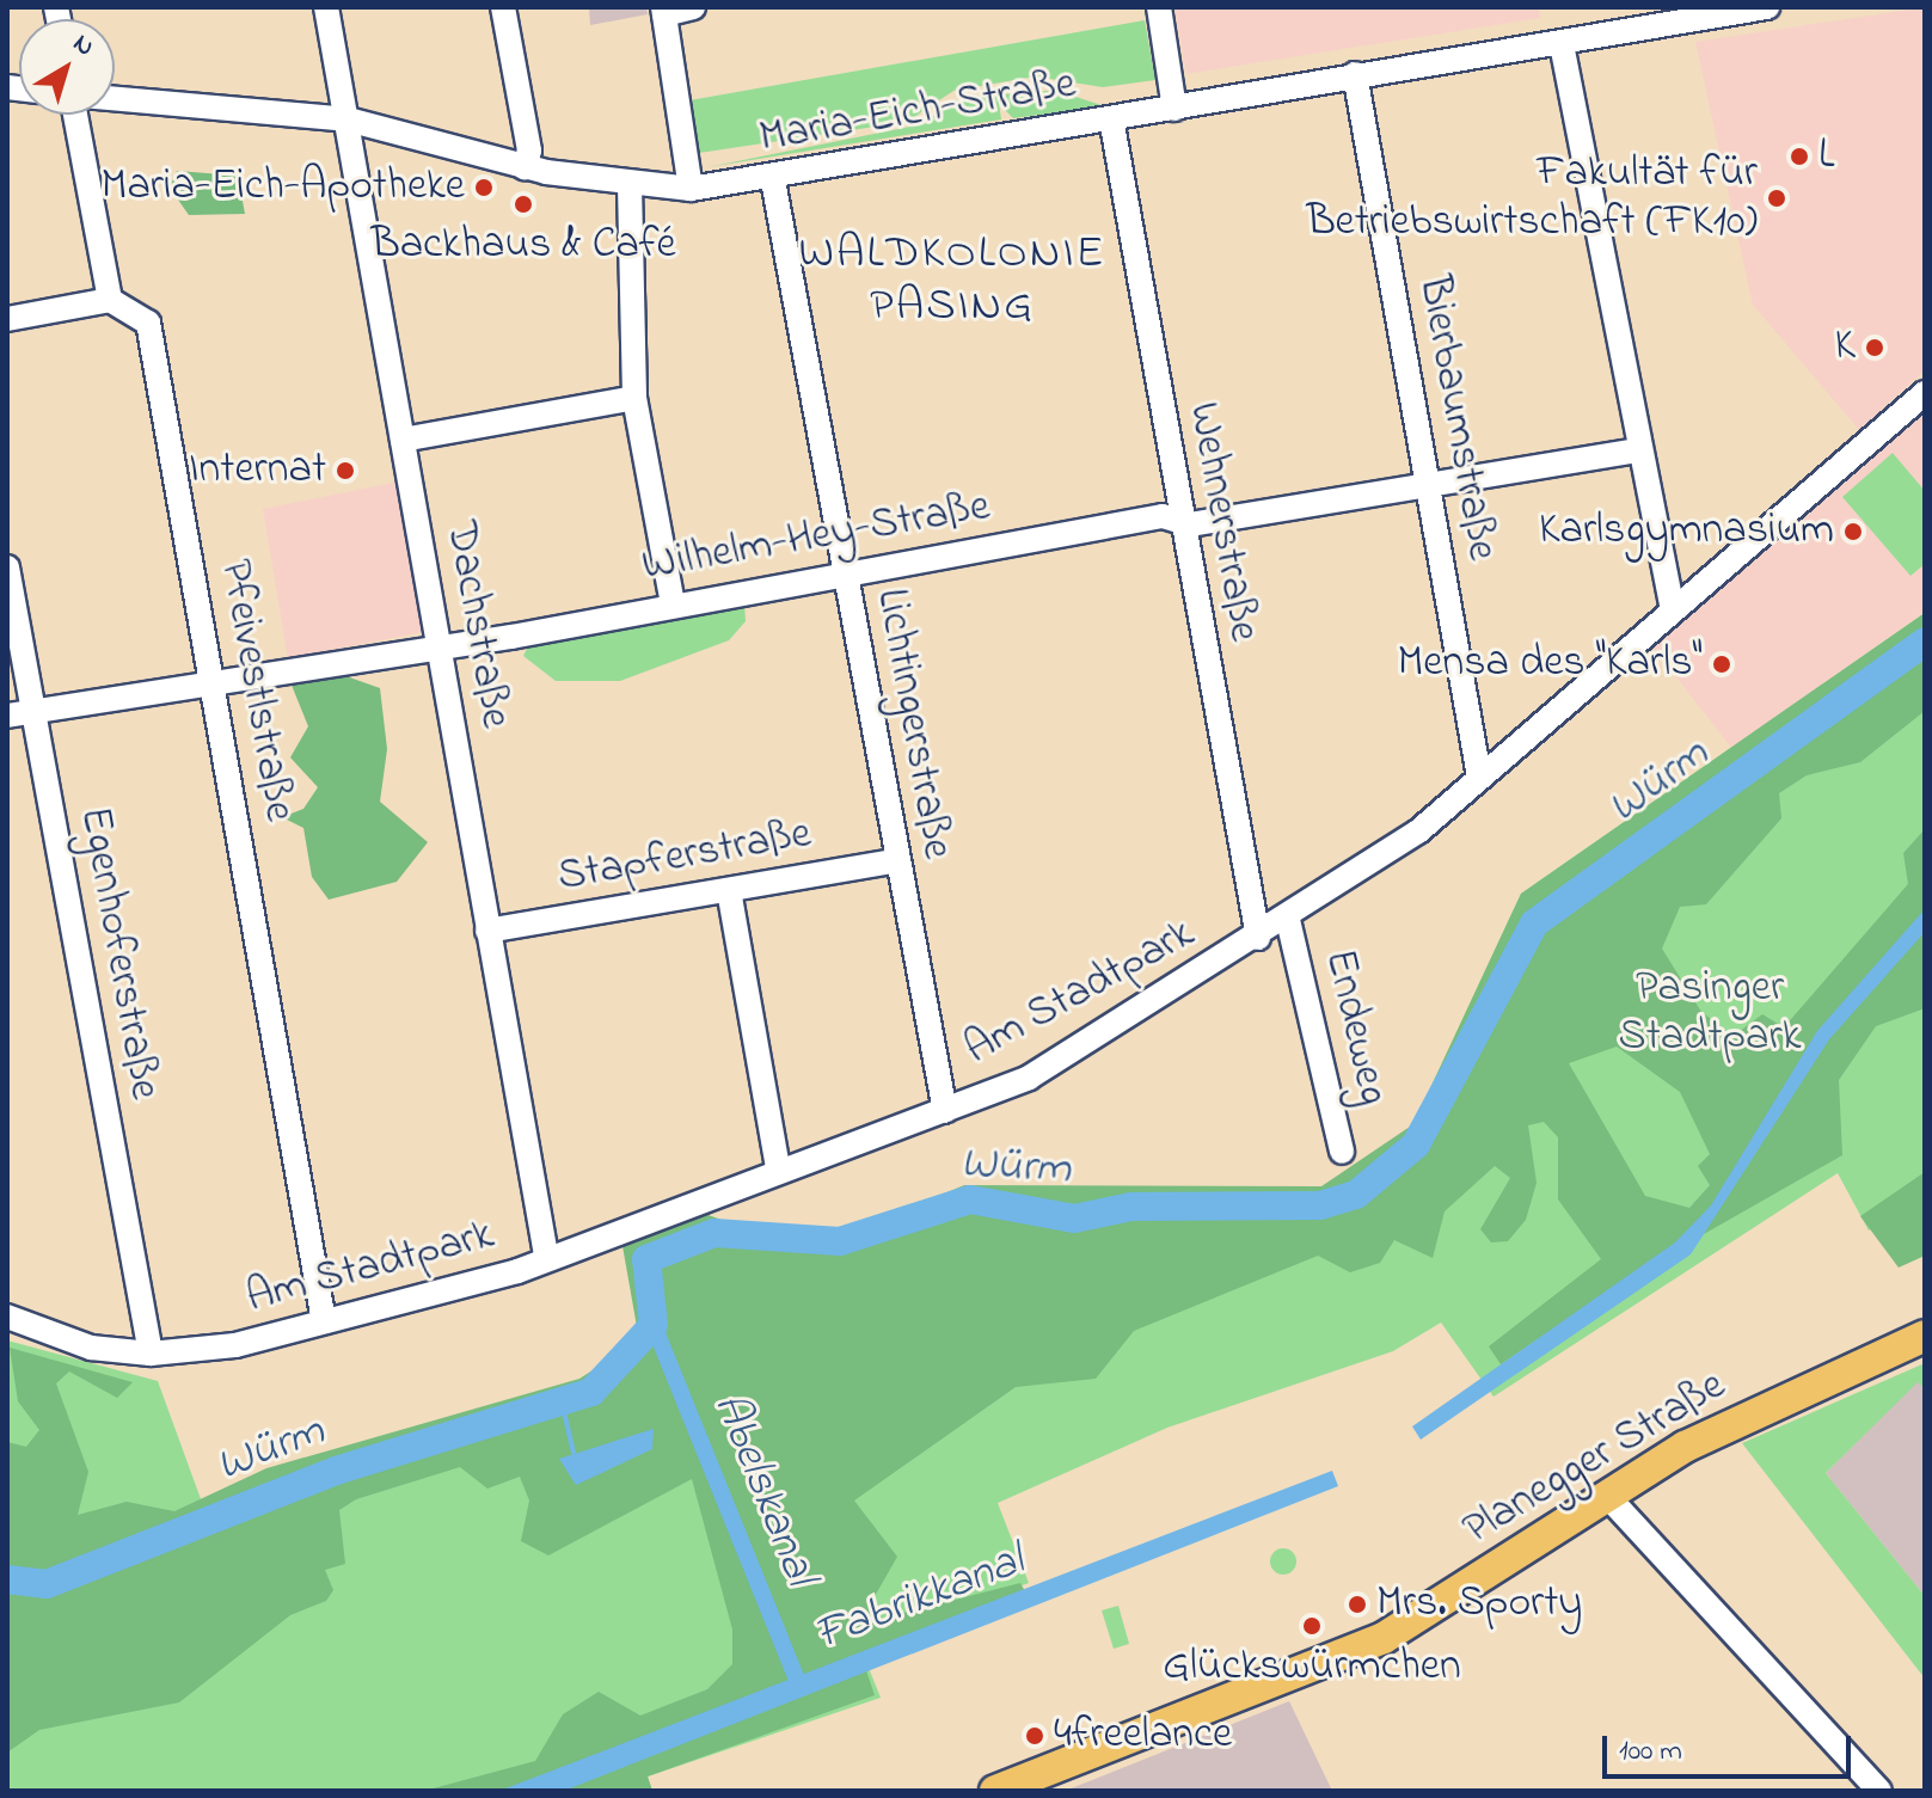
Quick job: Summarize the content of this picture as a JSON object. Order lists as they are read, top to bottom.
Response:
{
  "streets": {
    "main road": ["Planegger Straße"],
    "street": [
      "Maria-Eich-Straße",
      "Bierbaumstraße",
      "Wehnerstraße",
      "Wilhelm-Hey-Straße",
      "Dachstraße",
      "Pfeivestlstraße",
      "Lichtingerstraße",
      "Stapferstraße",
      "Egenhoferstraße",
      "Am Stadtpark",
      "Endeweg"
    ]
  },
  "crossings": [
    ["Maria-Eich-Straße", "Bierbaumstraße"],
    ["Maria-Eich-Straße", "Wehnerstraße"],
    ["Maria-Eich-Straße", "Dachstraße"],
    ["Maria-Eich-Straße", "Lichtingerstraße"],
    ["Bierbaumstraße", "Wilhelm-Hey-Straße"],
    ["Bierbaumstraße", "Am Stadtpark"],
    ["Wehnerstraße", "Wilhelm-Hey-Straße"],
    ["Wehnerstraße", "Am Stadtpark"],
    ["Wilhelm-Hey-Straße", "Dachstraße"],
    ["Wilhelm-Hey-Straße", "Pfeivestlstraße"],
    ["Wilhelm-Hey-Straße", "Lichtingerstraße"],
    ["Wilhelm-Hey-Straße", "Egenhoferstraße"],
    ["Dachstraße", "Stapferstraße"],
    ["Dachstraße", "Am Stadtpark"],
    ["Pfeivestlstraße", "Am Stadtpark"],
    ["Lichtingerstraße", "Stapferstraße"],
    ["Lichtingerstraße", "Am Stadtpark"],
    ["Egenhoferstraße", "Am Stadtpark"],
    ["Am Stadtpark", "Endeweg"]
  ],
  "districts": ["WALDKOLONIE PASING"],
  "water": ["Würm", "Abelskanal", "Fabrikkanal"],
  "parks": ["Pasinger Stadtpark"],
  "places": [
    "L",
    "Maria-Eich-Apotheke",
    "Fakultät für Betriebswirtschaft (FK10)",
    "Backhaus & Café",
    "K",
    "Internat",
    "Karlsgymnasium",
    "Mensa des \"Karls\"",
    "Mrs. Sporty",
    "Glückswürmchen",
    "4freelance"
  ],
  "scale_bar": "100 m",
  "north": "top right"
}
